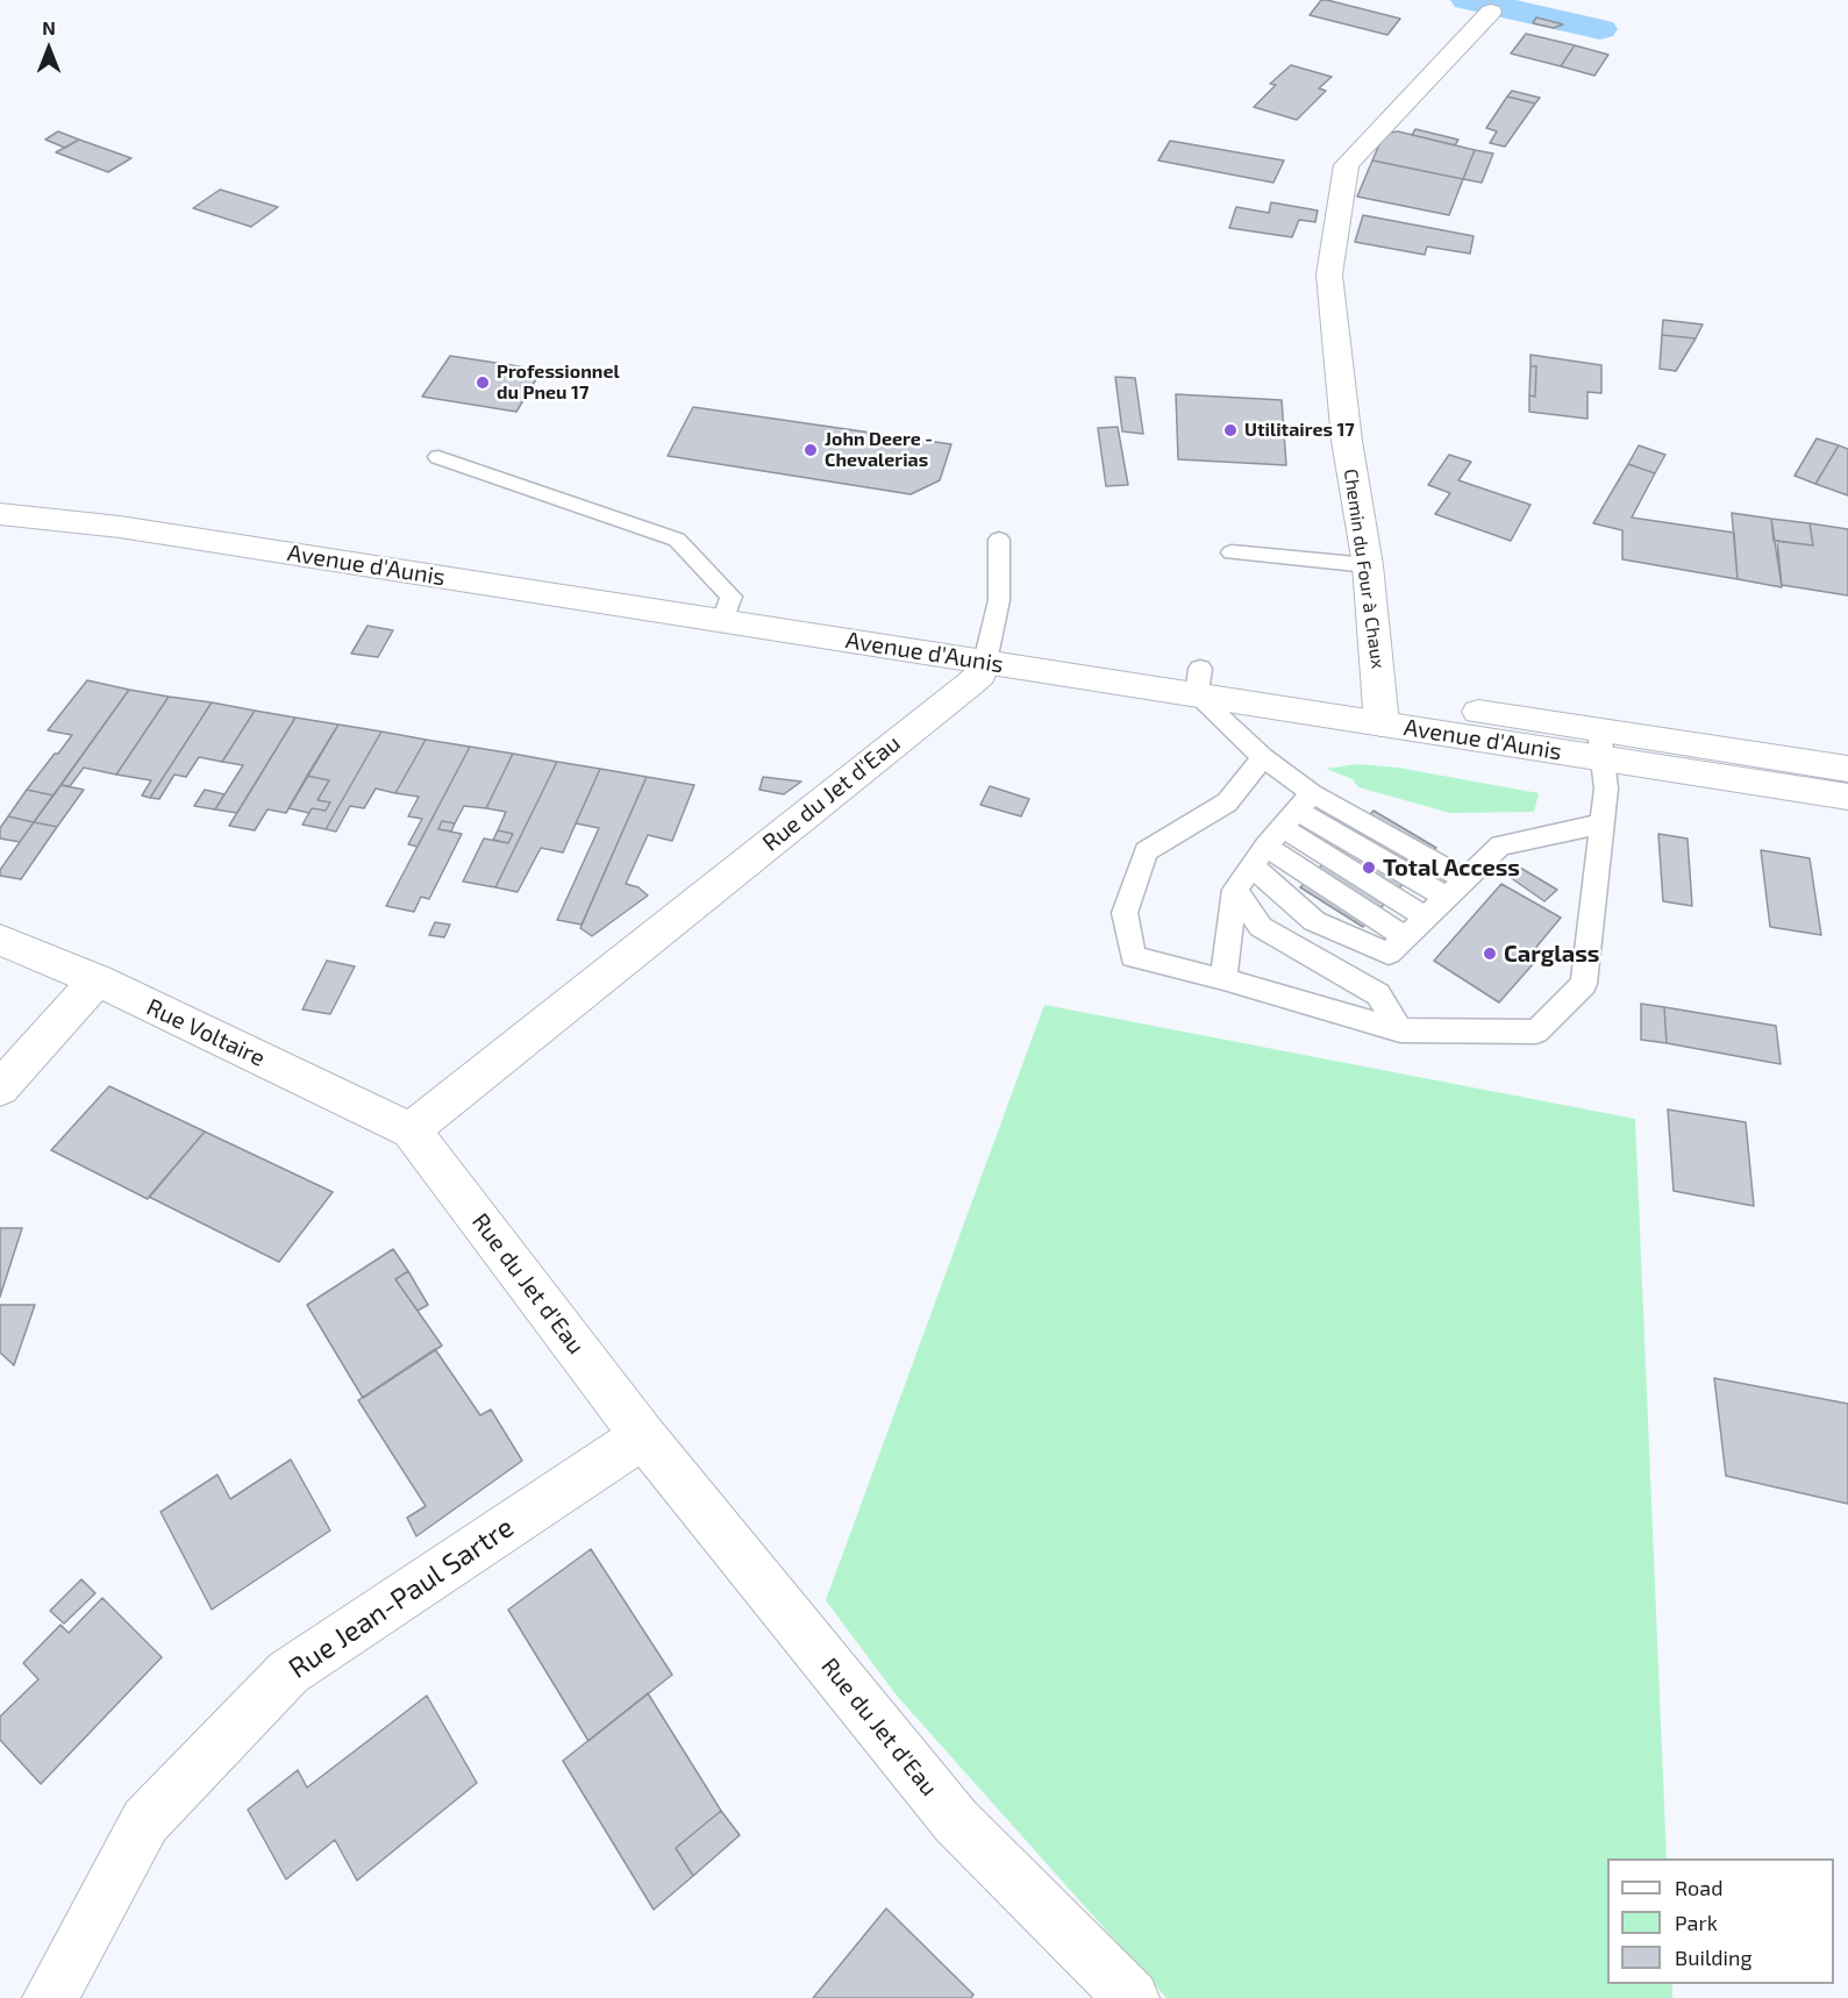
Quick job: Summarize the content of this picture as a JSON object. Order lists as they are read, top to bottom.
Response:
{
  "streets": {
    "street": [
      "Avenue d'Aunis",
      "Chemin du Four à Chaux",
      "Rue du Jet d'Eau",
      "Rue Voltaire",
      "Rue Jean-Paul Sartre"
    ]
  },
  "crossings": [
    ["Avenue d'Aunis", "Chemin du Four à Chaux"],
    ["Avenue d'Aunis", "Rue du Jet d'Eau"],
    ["Rue du Jet d'Eau", "Rue Voltaire"],
    ["Rue du Jet d'Eau", "Rue Jean-Paul Sartre"]
  ],
  "places": [
    "Professionnel du Pneu 17",
    "Utilitaires 17",
    "John Deere - Chevalerias",
    "Total Access",
    "Carglass"
  ],
  "legend": ["Road", "Park", "Building"],
  "north": "top"
}
